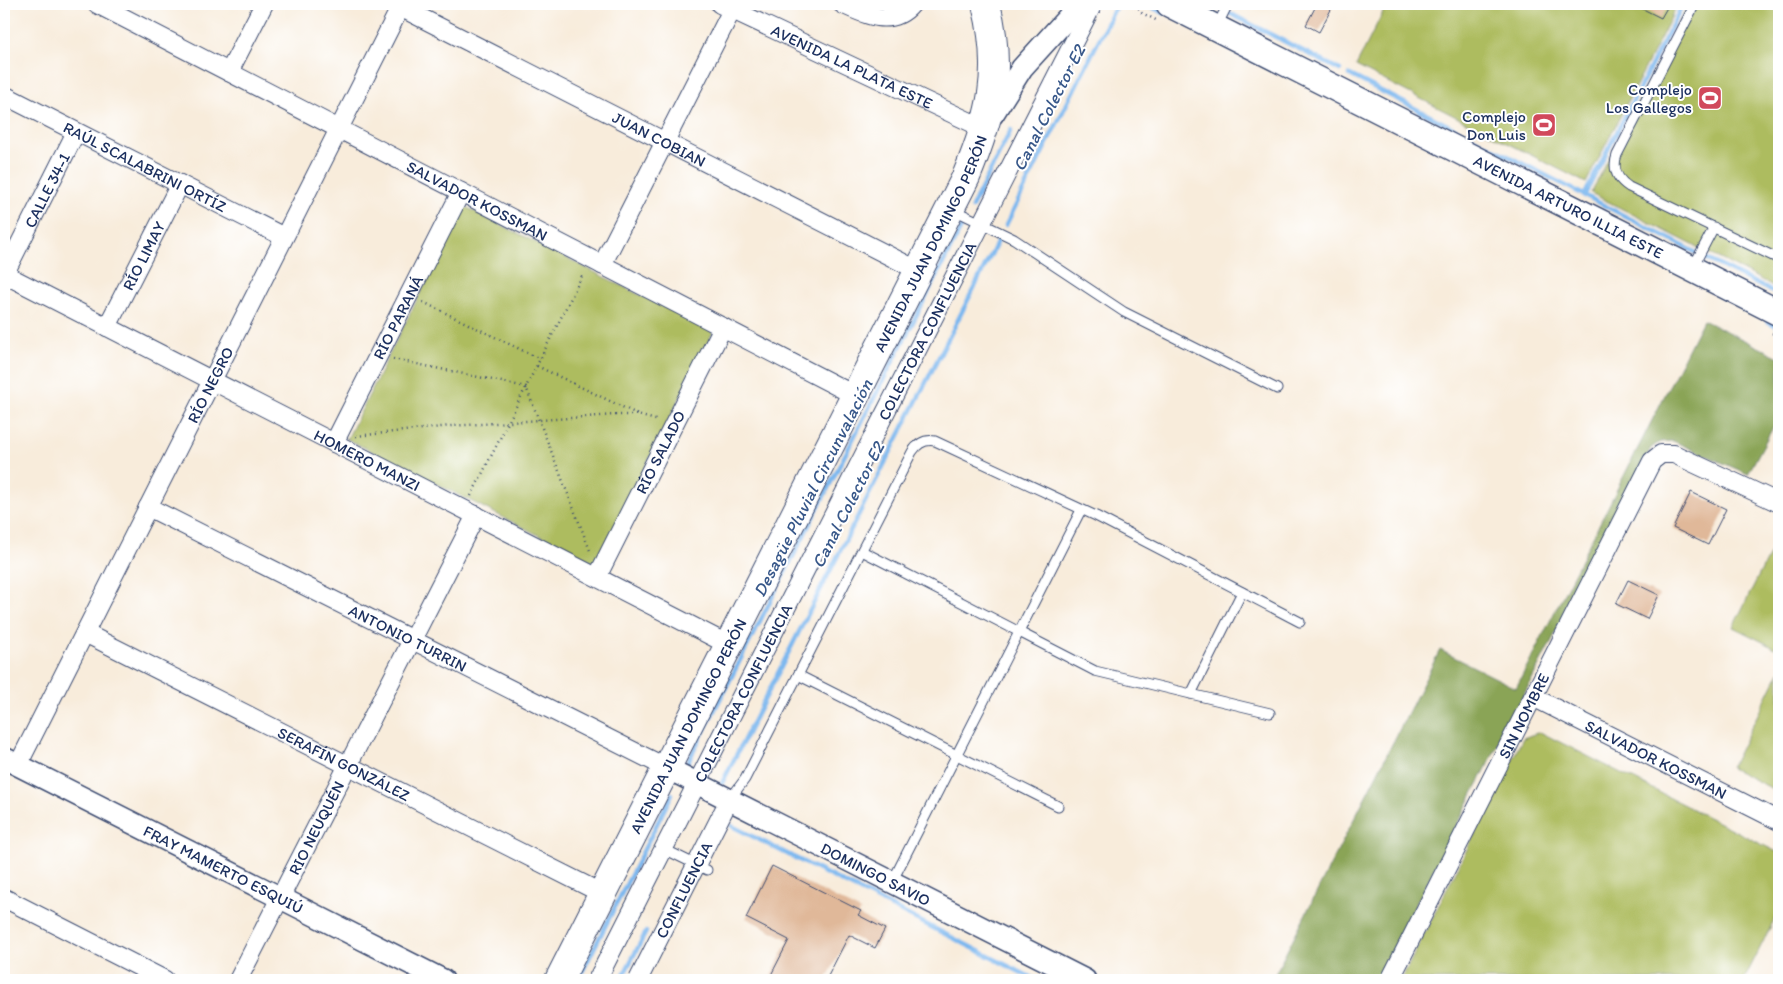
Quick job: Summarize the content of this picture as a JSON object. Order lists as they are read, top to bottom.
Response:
{
  "streets": {
    "main road": ["AVENIDA ARTURO ILLIA ESTE", "AVENIDA JUAN DOMINGO PERÓN"],
    "street": [
      "AVENIDA LA PLATA ESTE",
      "JUAN COBIAN",
      "RAÚL SCALABRINI ORTÍZ",
      "CALLE 34-1",
      "SALVADOR KOSSMAN",
      "RÍO LIMAY",
      "RÍO PARANÁ",
      "COLECTORA CONFLUENCIA",
      "RÍO NEGRO",
      "RÍO SALADO",
      "HOMERO MANZI",
      "ANTONIO TURRIN",
      "SIN NOMBRE",
      "SERAFÍN GONZÁLEZ",
      "RIO NEUQUÉN",
      "FRAY MAMERTO ESQUIÚ",
      "DOMINGO SAVIO",
      "CONFLUENCIA"
    ]
  },
  "crossings": [
    ["AVENIDA LA PLATA ESTE", "AVENIDA JUAN DOMINGO PERÓN"],
    ["JUAN COBIAN", "AVENIDA JUAN DOMINGO PERÓN"],
    ["JUAN COBIAN", "RÍO NEGRO"],
    ["RAÚL SCALABRINI ORTÍZ", "CALLE 34-1"],
    ["RAÚL SCALABRINI ORTÍZ", "RÍO LIMAY"],
    ["RAÚL SCALABRINI ORTÍZ", "RÍO NEGRO"],
    ["CALLE 34-1", "HOMERO MANZI"],
    ["SALVADOR KOSSMAN", "AVENIDA JUAN DOMINGO PERÓN"],
    ["SALVADOR KOSSMAN", "RÍO PARANÁ"],
    ["SALVADOR KOSSMAN", "RÍO NEGRO"],
    ["SALVADOR KOSSMAN", "RÍO SALADO"],
    ["SALVADOR KOSSMAN", "SIN NOMBRE"],
    ["AVENIDA JUAN DOMINGO PERÓN", "HOMERO MANZI"],
    ["AVENIDA JUAN DOMINGO PERÓN", "ANTONIO TURRIN"],
    ["AVENIDA JUAN DOMINGO PERÓN", "SERAFÍN GONZÁLEZ"],
    ["AVENIDA JUAN DOMINGO PERÓN", "DOMINGO SAVIO"],
    ["RÍO LIMAY", "HOMERO MANZI"],
    ["RÍO PARANÁ", "HOMERO MANZI"],
    ["COLECTORA CONFLUENCIA", "DOMINGO SAVIO"],
    ["RÍO NEGRO", "HOMERO MANZI"],
    ["RÍO NEGRO", "ANTONIO TURRIN"],
    ["RÍO NEGRO", "SERAFÍN GONZÁLEZ"],
    ["RÍO NEGRO", "FRAY MAMERTO ESQUIÚ"],
    ["RÍO SALADO", "HOMERO MANZI"],
    ["HOMERO MANZI", "RIO NEUQUÉN"],
    ["ANTONIO TURRIN", "RIO NEUQUÉN"],
    ["ANTONIO TURRIN", "DOMINGO SAVIO"],
    ["SERAFÍN GONZÁLEZ", "RIO NEUQUÉN"],
    ["RIO NEUQUÉN", "FRAY MAMERTO ESQUIÚ"],
    ["DOMINGO SAVIO", "CONFLUENCIA"]
  ],
  "water": ["Canal Colector E2", "Desagüe Pluvial Circunvalación"],
  "places": {
    "sports": ["Complejo Los Gallegos", "Complejo Don Luis"]
  }
}
